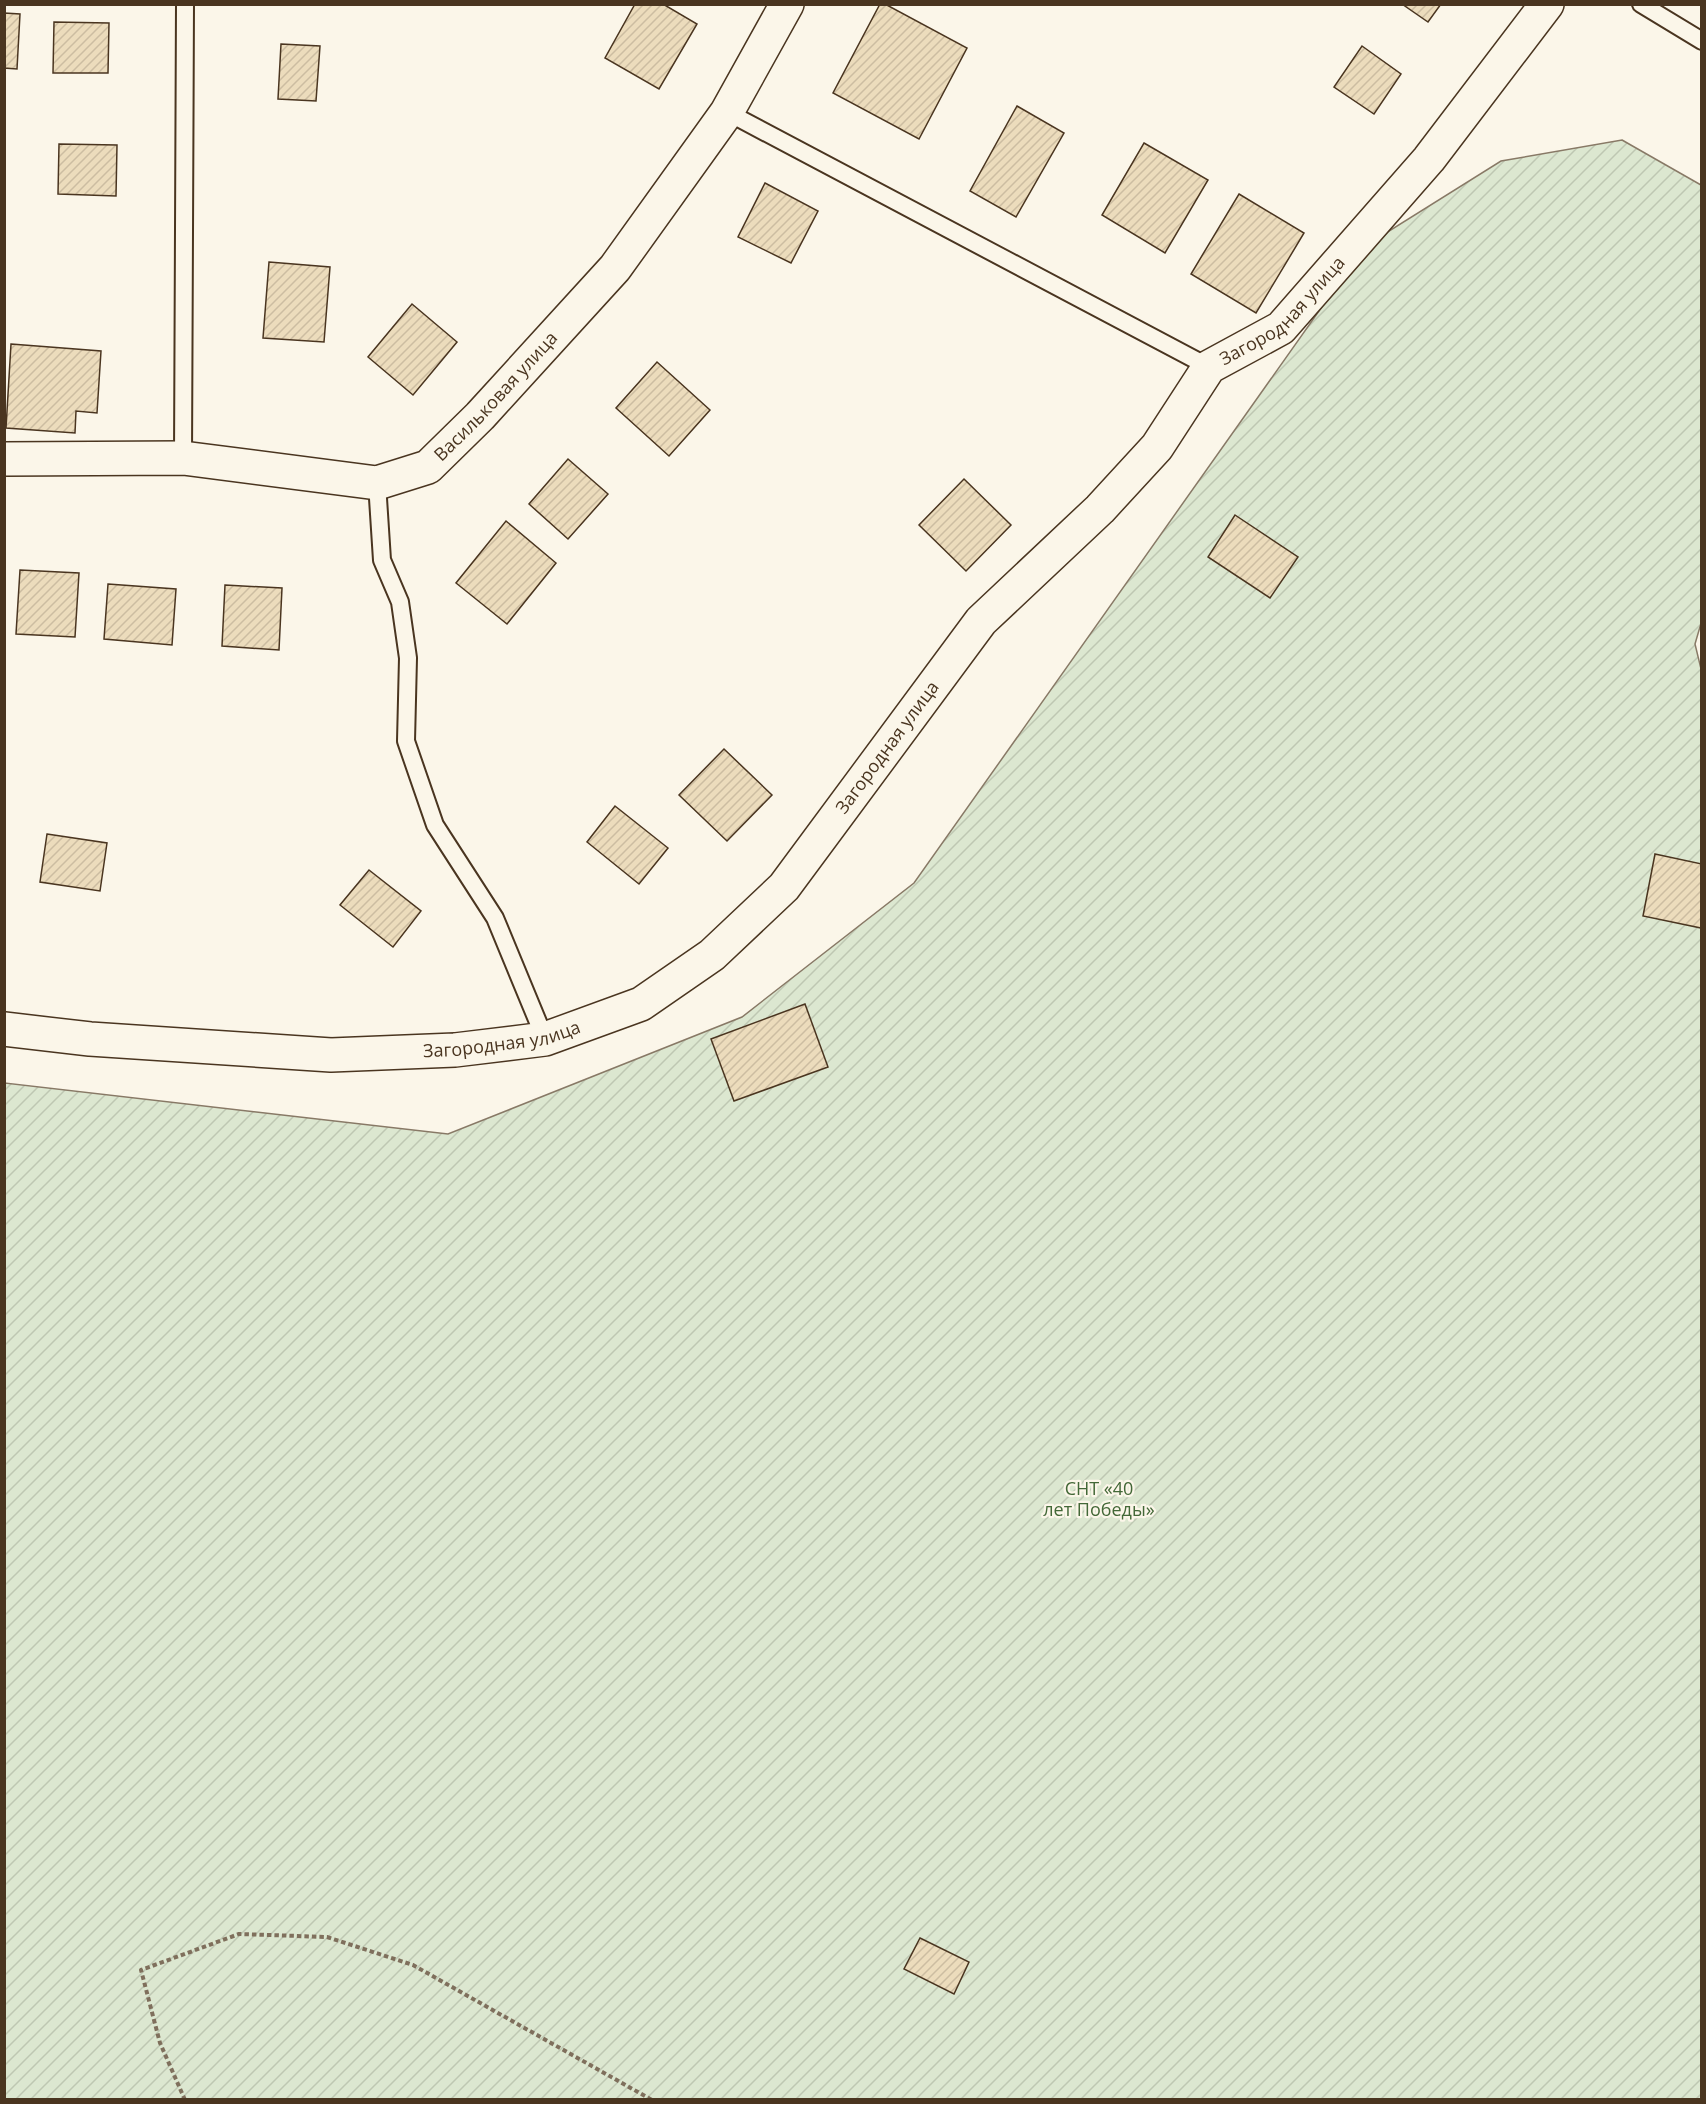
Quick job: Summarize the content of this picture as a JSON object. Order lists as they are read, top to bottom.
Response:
{
  "streets": {
    "street": ["Загородная улица", "Васильковая улица"]
  },
  "parks": ["СНТ «40 лет Победы»"]
}
